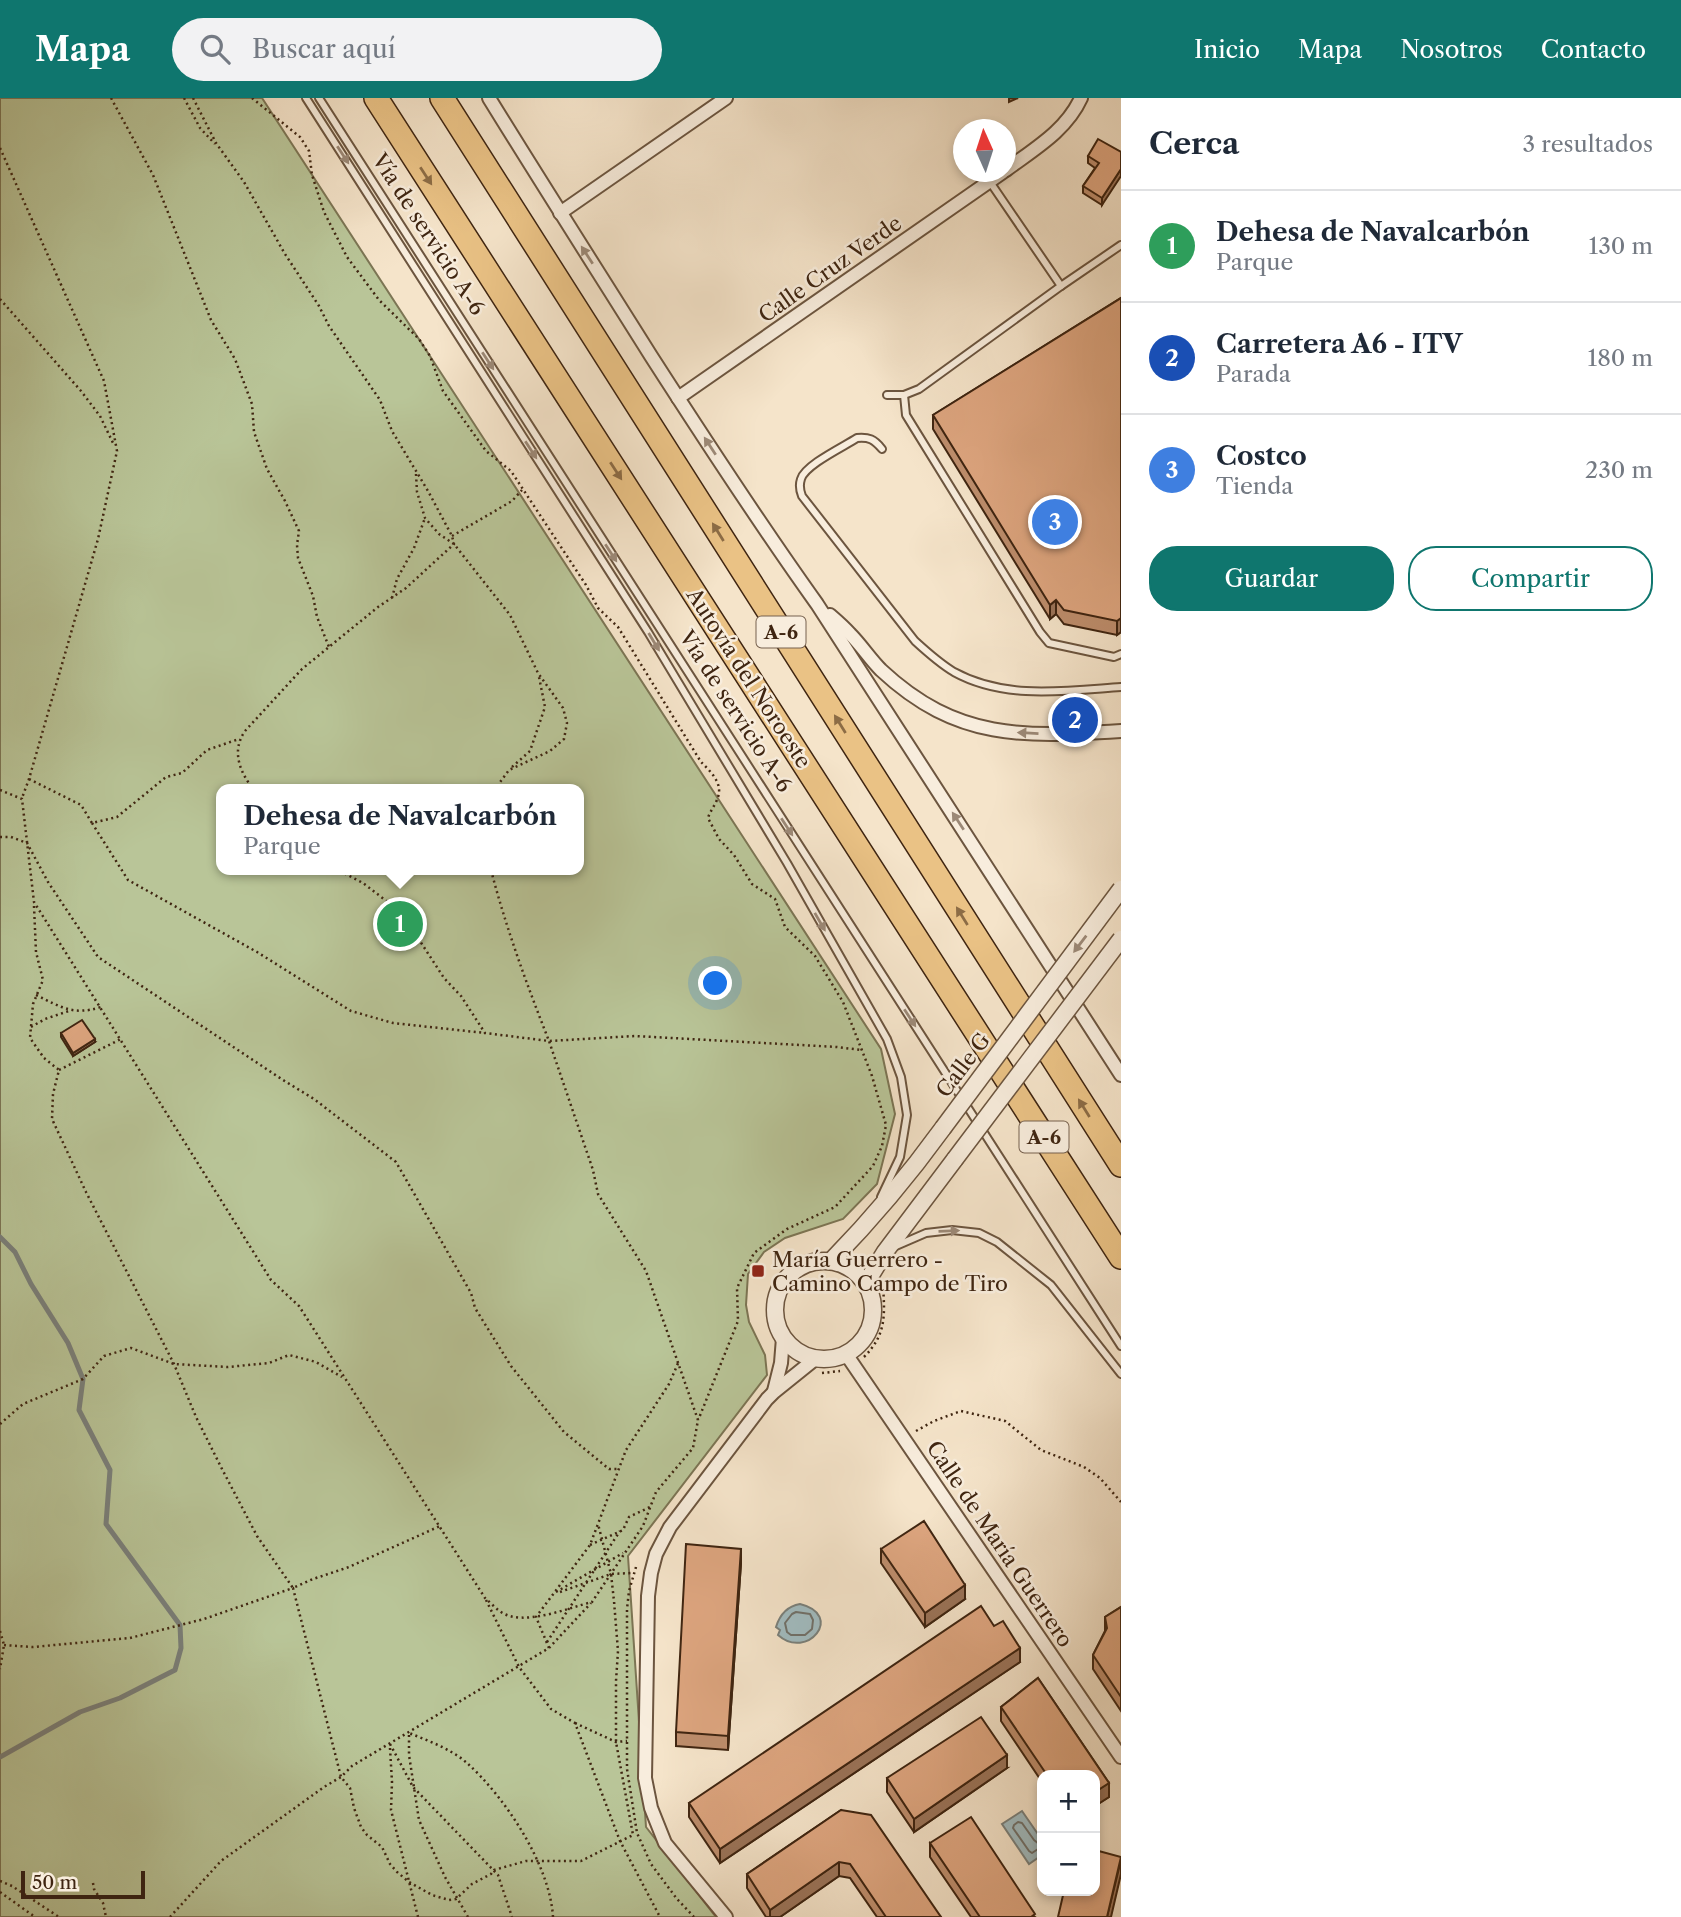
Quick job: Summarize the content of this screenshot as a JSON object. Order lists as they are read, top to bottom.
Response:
{
  "streets": {
    "highway": ["A-6", "Autovía del Noroeste"],
    "street": ["Calle Cruz Verde", "Calle G", "Calle de María Guerrero"],
    "lane": ["Vía de servicio A-6"]
  },
  "crossings": [
    ["Calle G", "Calle de María Guerrero"]
  ],
  "places": {
    "transit": ["María Guerrero - Camino Campo de Tiro"]
  },
  "scale_bar": "50 m",
  "north": "top",
  "page": {
    "header": "Mapa",
    "search": "Buscar aquí",
    "nav": [
      "Inicio",
      "Mapa",
      "Nosotros",
      "Contacto"
    ],
    "heading": ["Cerca", "3 resultados"],
    "list": [
      {
        "mark": "1",
        "name": "Dehesa de Navalcarbón",
        "note": "Parque",
        "value": "130 m"
      },
      {
        "mark": "2",
        "name": "Carretera A6 - ITV",
        "note": "Parada",
        "value": "180 m"
      },
      {
        "mark": "3",
        "name": "Costco",
        "note": "Tienda",
        "value": "230 m"
      }
    ],
    "pins": ["3", "2", "1"],
    "buttons": ["Guardar", "Compartir"],
    "popup": ["Dehesa de Navalcarbón", "Parque"],
    "map_buttons": ["+", "−"],
    "scale": "50 m"
  }
}
